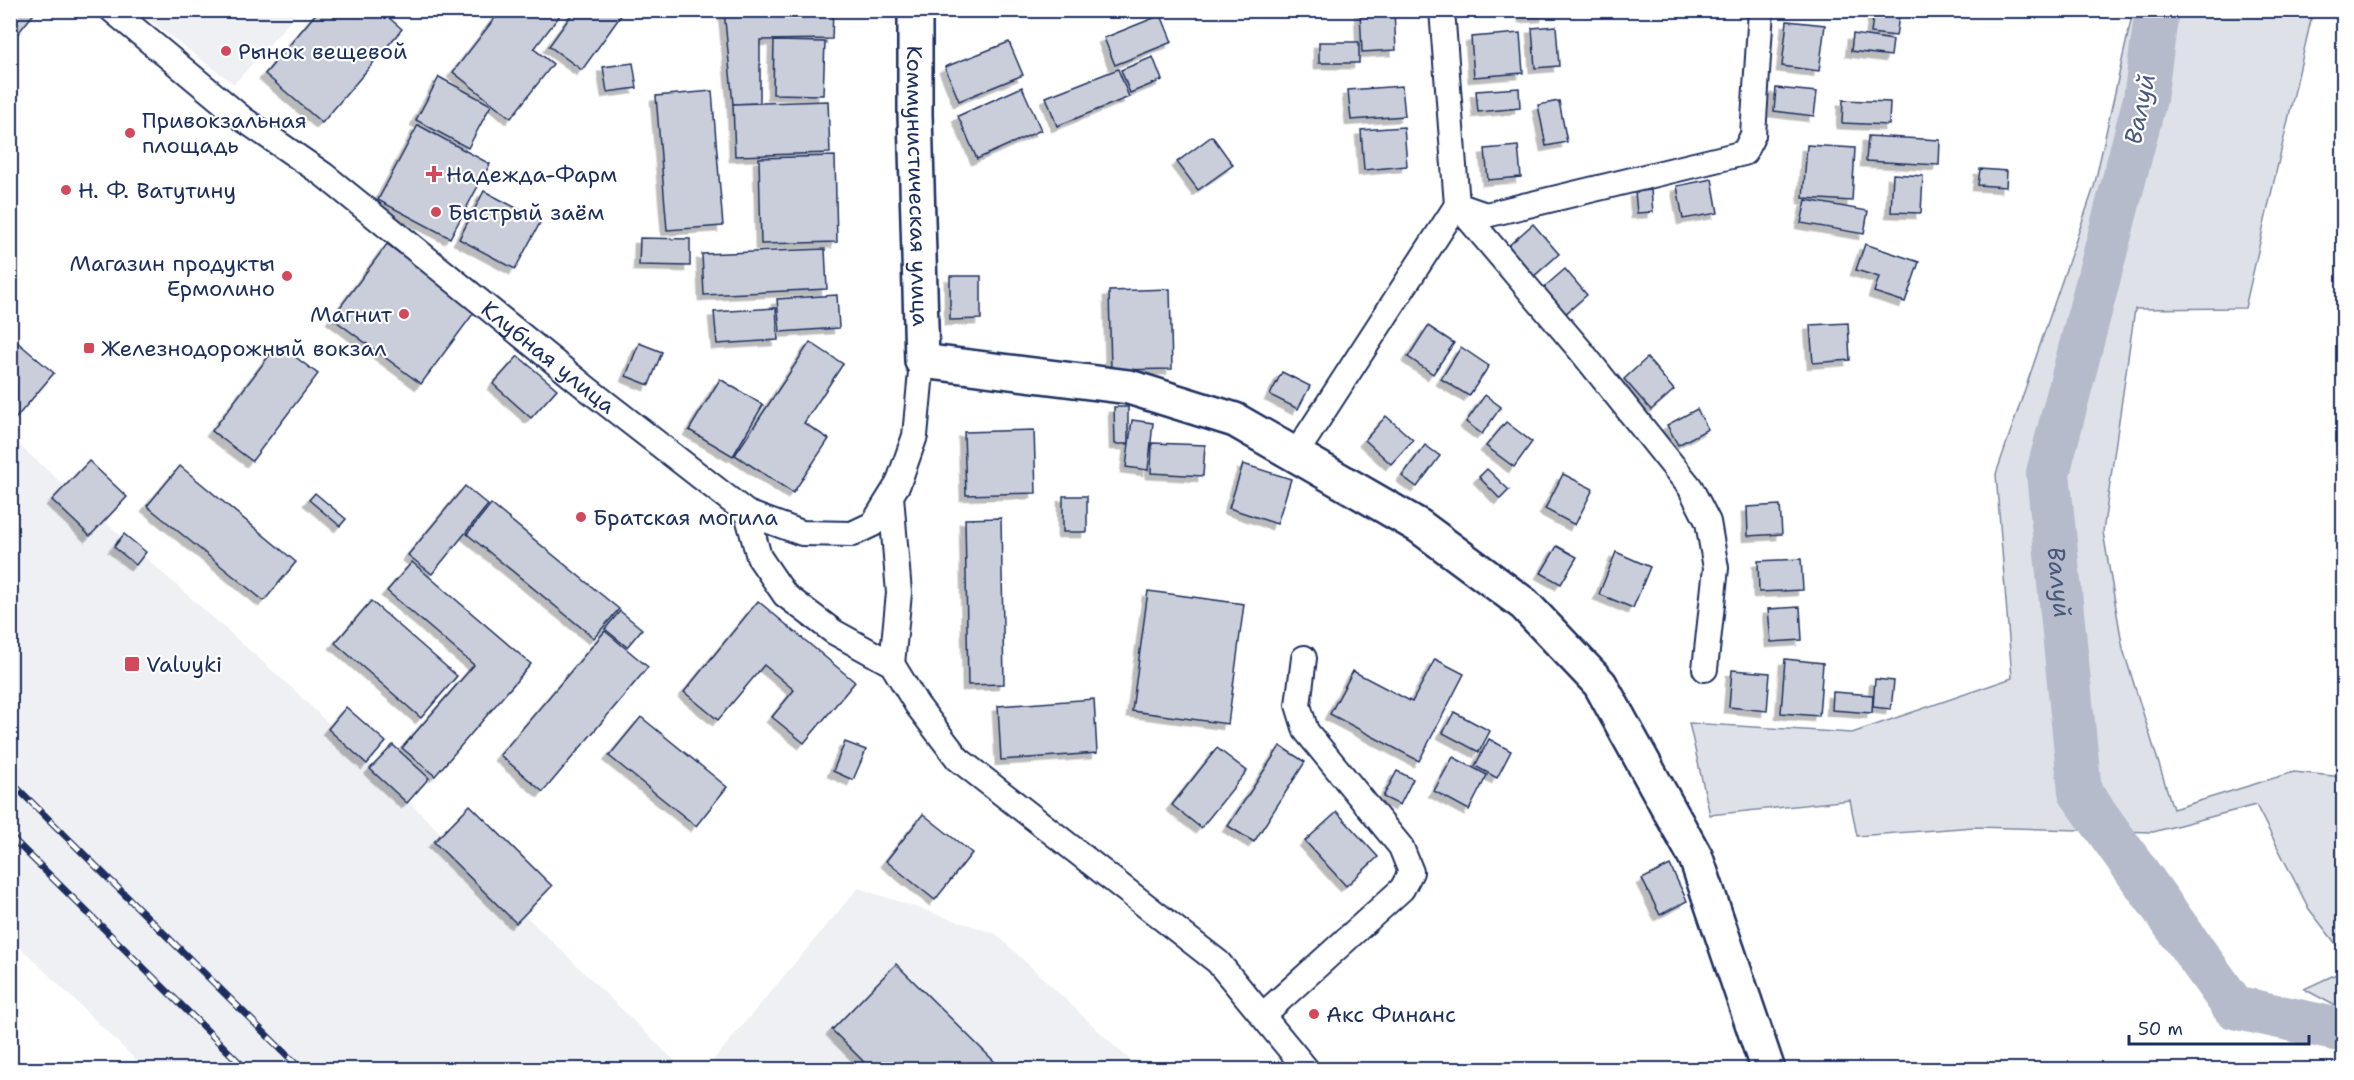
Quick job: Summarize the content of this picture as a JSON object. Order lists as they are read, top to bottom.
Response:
{
  "streets": {
    "main road": ["Коммунистическая улица"],
    "street": ["Клубная улица"]
  },
  "crossings": [
    ["Коммунистическая улица", "Клубная улица"]
  ],
  "water": ["Валуй"],
  "places": {
    "other": [
      "Рынок вещевой",
      "Привокзальная площадь",
      "Н. Ф. Ватутину",
      "Быстрый заём",
      "Магазин продукты Ермолино",
      "Магнит",
      "Братская могила",
      "Акс Финанс"
    ],
    "health": ["Надежда-Фарм"],
    "transit": ["Железнодорожный вокзал", "Valuyki"]
  },
  "scale_bar": "50 m"
}
